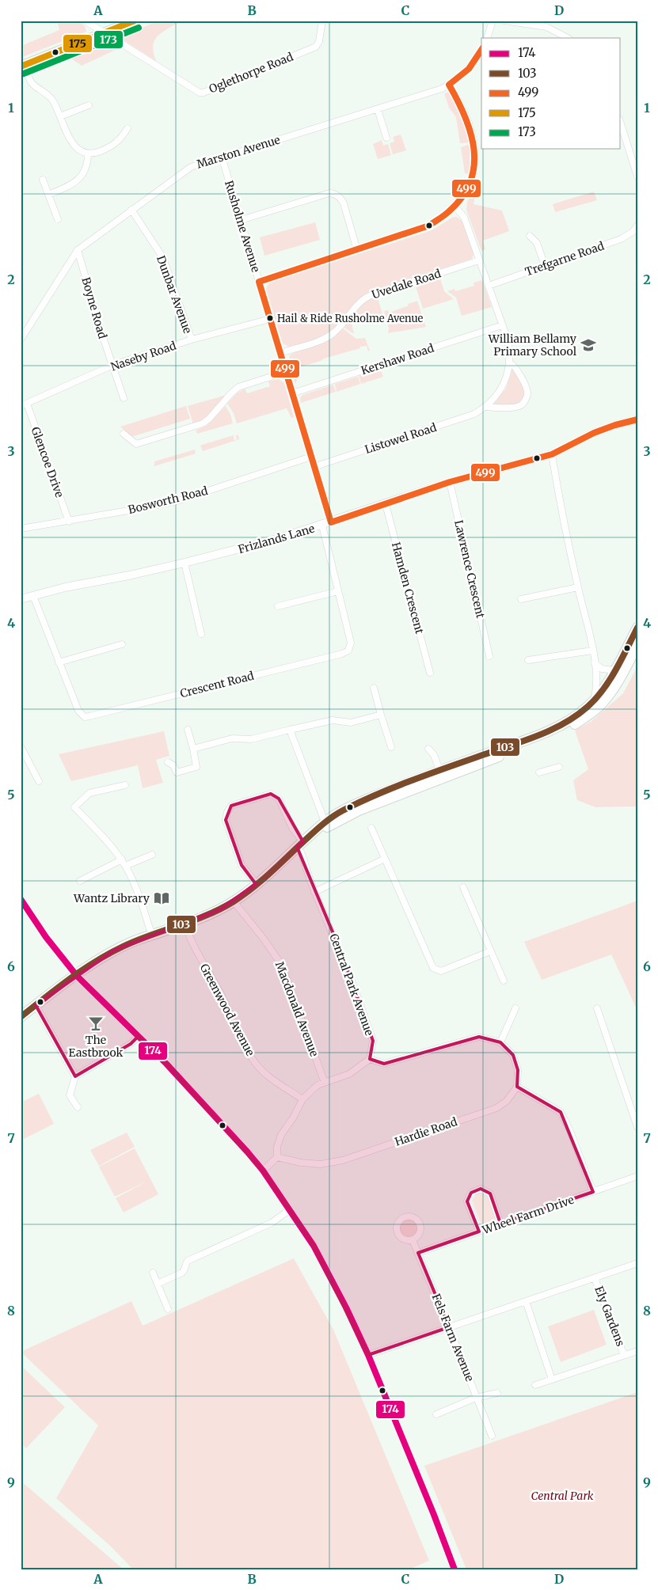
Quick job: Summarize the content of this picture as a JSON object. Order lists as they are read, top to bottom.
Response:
{
  "streets": {
    "street": [
      "Oglethorpe Road",
      "Marston Avenue",
      "Rusholme Avenue",
      "Trefgarne Road",
      "Uvedale Road",
      "Dunbar Avenue",
      "Boyne Road",
      "Naseby Road",
      "Kershaw Road",
      "Listowel Road",
      "Glencoe Drive",
      "Bosworth Road",
      "Frizlands Lane",
      "Lawrence Crescent",
      "Hamden Crescent",
      "Crescent Road",
      "Central Park Avenue",
      "Macdonald Avenue",
      "Greenwood Avenue",
      "Hardie Road",
      "Wheel Farm Drive",
      "Ely Gardens",
      "Fels Farm Avenue"
    ]
  },
  "crossings": [
    ["Marston Avenue", "Rusholme Avenue"],
    ["Marston Avenue", "Dunbar Avenue"],
    ["Marston Avenue", "Boyne Road"],
    ["Rusholme Avenue", "Uvedale Road"],
    ["Rusholme Avenue", "Naseby Road"],
    ["Rusholme Avenue", "Kershaw Road"],
    ["Rusholme Avenue", "Listowel Road"],
    ["Rusholme Avenue", "Bosworth Road"],
    ["Rusholme Avenue", "Frizlands Lane"],
    ["Trefgarne Road", "Listowel Road"],
    ["Uvedale Road", "Listowel Road"],
    ["Dunbar Avenue", "Naseby Road"],
    ["Boyne Road", "Naseby Road"],
    ["Naseby Road", "Glencoe Drive"],
    ["Kershaw Road", "Listowel Road"],
    ["Glencoe Drive", "Bosworth Road"],
    ["Frizlands Lane", "Lawrence Crescent"],
    ["Frizlands Lane", "Hamden Crescent"],
    ["Frizlands Lane", "Crescent Road"],
    ["Wheel Farm Drive", "Fels Farm Avenue"]
  ],
  "parks": ["Central Park"],
  "places": {
    "other": ["Hail & Ride Rusholme Avenue"],
    "school or university": ["William Bellamy Primary School"],
    "library": ["Wantz Library"],
    "bar": ["The Eastbrook"]
  },
  "lines": [
    "transit line 175",
    "transit line 173",
    "transit line 499",
    "transit line 103",
    "transit line 174"
  ],
  "legend": [
    "174",
    "103",
    "499",
    "175",
    "173"
  ],
  "grid": {
    "columns": [
      "A",
      "B",
      "C",
      "D"
    ],
    "rows": [
      "1",
      "2",
      "3",
      "4",
      "5",
      "6",
      "7",
      "8",
      "9"
    ]
  }
}
